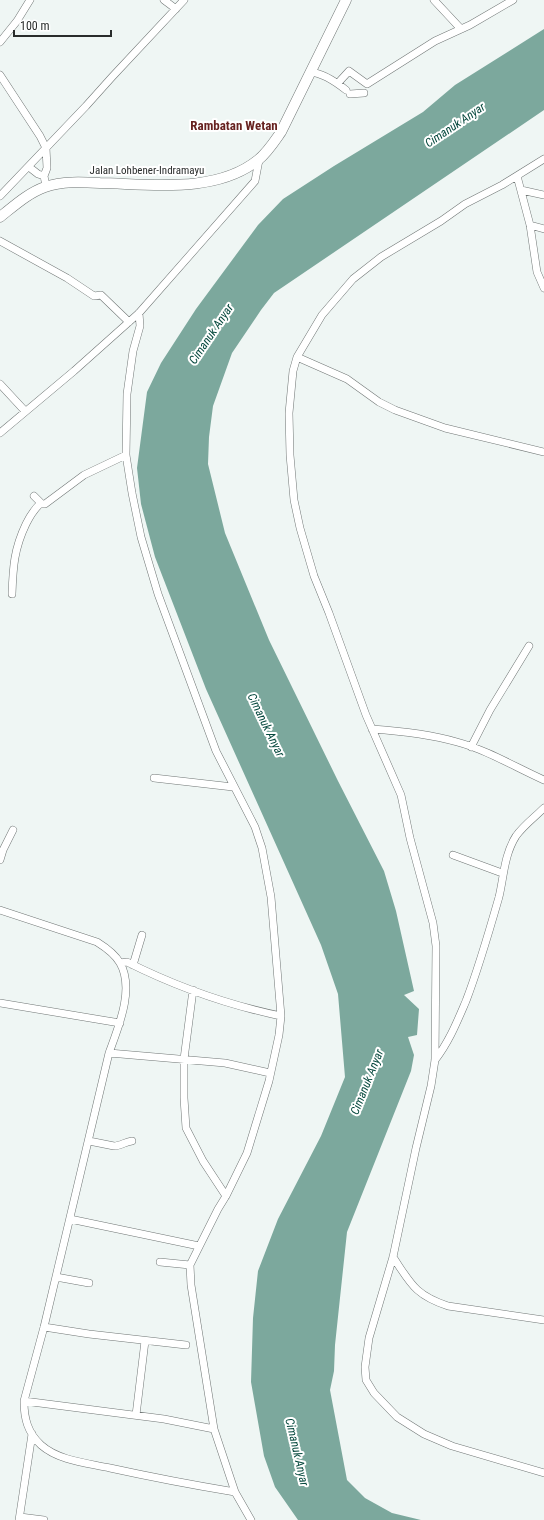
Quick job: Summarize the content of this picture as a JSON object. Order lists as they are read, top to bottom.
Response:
{
  "streets": {
    "highway": ["Jalan Lohbener-Indramayu"]
  },
  "districts": ["Rambatan Wetan"],
  "water": ["Cimanuk Anyar"],
  "scale_bar": "100 m"
}
